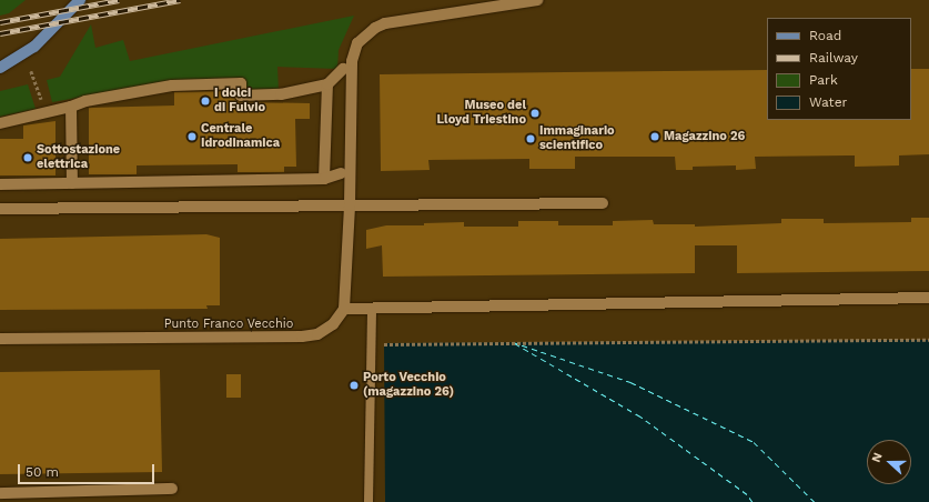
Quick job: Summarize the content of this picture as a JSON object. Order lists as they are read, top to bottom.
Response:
{
  "streets": {
    "street": ["Punto Franco Vecchio"]
  },
  "places": [
    "I dolci di Fulvio",
    "Museo del Lloyd Triestino",
    "Centrale Idrodinamica",
    "Magazzino 26",
    "Immaginario scientifico",
    "Sottostazione elettrica",
    "Porto Vecchio (magazzino 26)"
  ],
  "legend": [
    "Road",
    "Railway",
    "Park",
    "Water"
  ],
  "scale_bar": "50 m",
  "north": "left"
}
